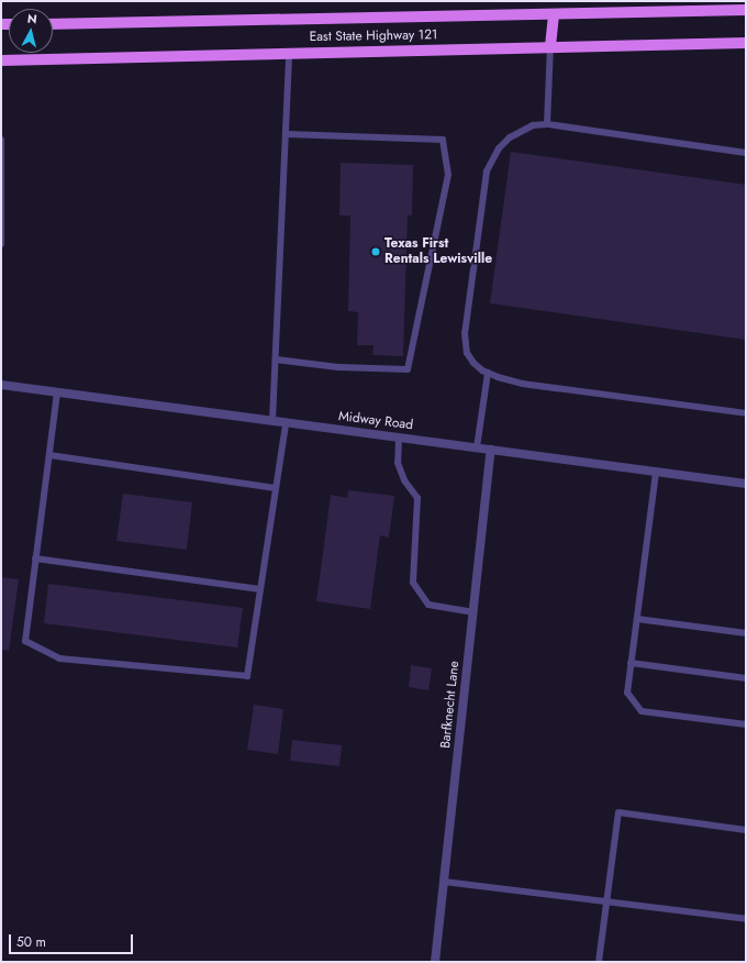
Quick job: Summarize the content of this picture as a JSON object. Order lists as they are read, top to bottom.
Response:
{
  "streets": {
    "main road": ["East State Highway 121"],
    "street": ["Midway Road", "Barfknecht Lane"]
  },
  "crossings": [
    ["Midway Road", "Barfknecht Lane"]
  ],
  "places": ["Texas First Rentals Lewisville"],
  "scale_bar": "50 m",
  "north": "top"
}
